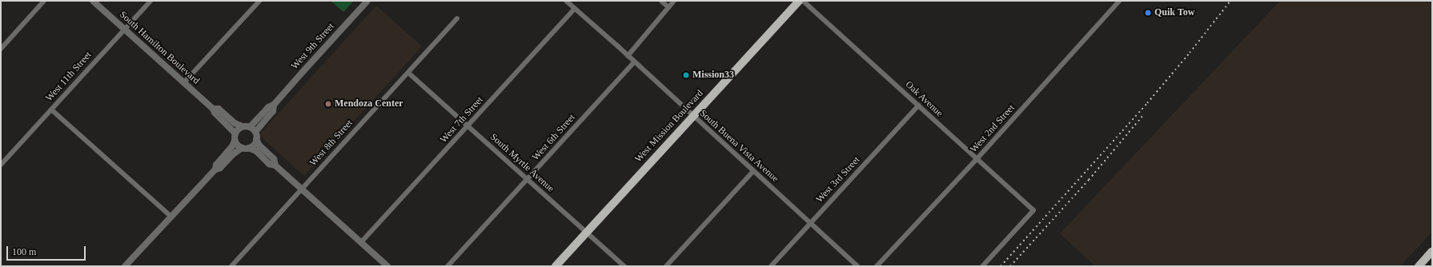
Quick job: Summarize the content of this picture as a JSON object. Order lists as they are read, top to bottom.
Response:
{
  "streets": {
    "main road": ["West Mission Boulevard"],
    "street": [
      "West 9th Street",
      "South Hamilton Boulevard",
      "West 11th Street",
      "Oak Avenue",
      "West 7th Street",
      "West 2nd Street",
      "West 6th Street",
      "West 8th Street",
      "South Buena Vista Avenue",
      "South Myrtle Avenue",
      "West 3rd Street"
    ]
  },
  "crossings": [
    ["West 9th Street", "South Hamilton Boulevard"],
    ["South Hamilton Boulevard", "West 11th Street"],
    ["Oak Avenue", "West 2nd Street"],
    ["Oak Avenue", "West 3rd Street"],
    ["West 7th Street", "South Buena Vista Avenue"],
    ["West 7th Street", "South Myrtle Avenue"],
    ["West Mission Boulevard", "South Buena Vista Avenue"],
    ["West Mission Boulevard", "South Myrtle Avenue"],
    ["West 6th Street", "South Buena Vista Avenue"],
    ["West 6th Street", "South Myrtle Avenue"],
    ["West 8th Street", "South Myrtle Avenue"],
    ["South Buena Vista Avenue", "West 3rd Street"]
  ],
  "places": ["Quik Tow", "Mission33", "Mendoza Center"],
  "scale_bar": "100 m"
}
